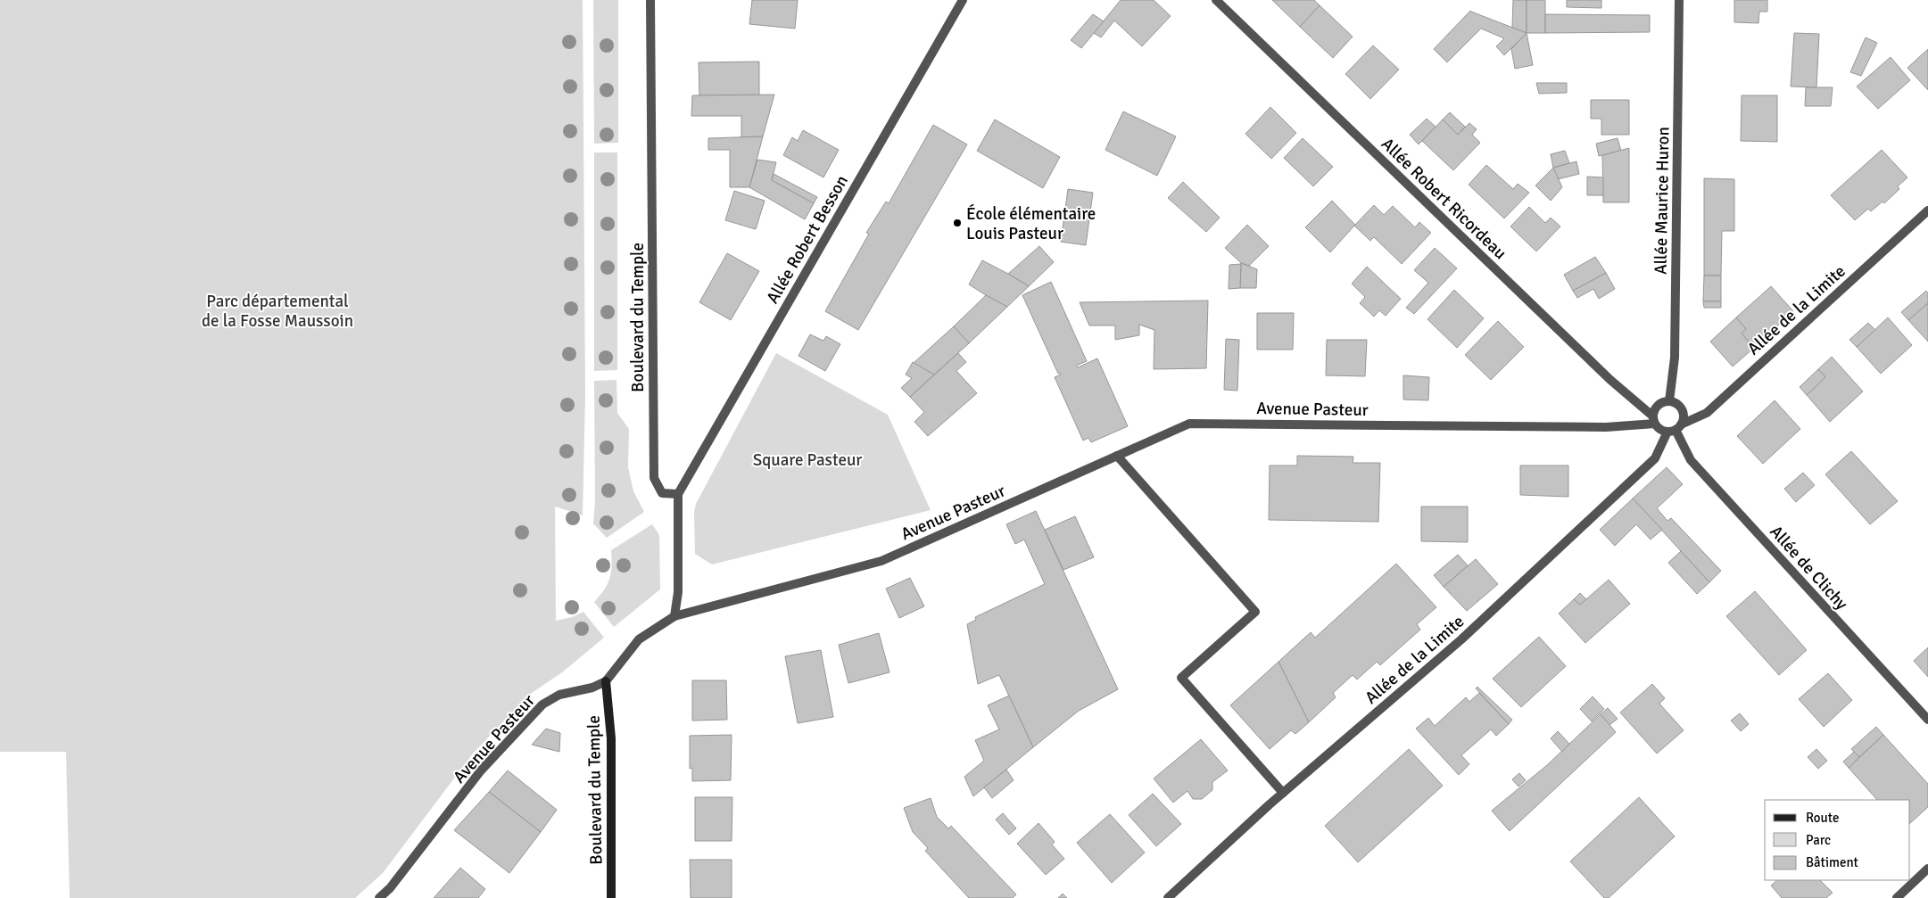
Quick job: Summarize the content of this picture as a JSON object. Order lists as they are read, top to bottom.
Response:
{
  "streets": {
    "street": [
      "Allée Robert Ricordeau",
      "Allée Maurice Huron",
      "Allée Robert Besson",
      "Allée de la Limite",
      "Boulevard du Temple",
      "Avenue Pasteur",
      "Allée de Clichy"
    ]
  },
  "crossings": [
    ["Allée Robert Ricordeau", "Allée Maurice Huron"],
    ["Allée Robert Ricordeau", "Allée de la Limite"],
    ["Allée Robert Ricordeau", "Avenue Pasteur"],
    ["Allée Robert Ricordeau", "Allée de Clichy"],
    ["Allée Maurice Huron", "Allée de la Limite"],
    ["Allée Maurice Huron", "Avenue Pasteur"],
    ["Allée Maurice Huron", "Allée de Clichy"],
    ["Allée Robert Besson", "Boulevard du Temple"],
    ["Allée de la Limite", "Avenue Pasteur"],
    ["Allée de la Limite", "Allée de Clichy"],
    ["Boulevard du Temple", "Avenue Pasteur"],
    ["Avenue Pasteur", "Allée de Clichy"]
  ],
  "parks": ["Parc départemental de la Fosse Maussoin", "Square Pasteur"],
  "places": ["École élémentaire Louis Pasteur"],
  "legend": ["Route", "Parc", "Bâtiment"]
}
